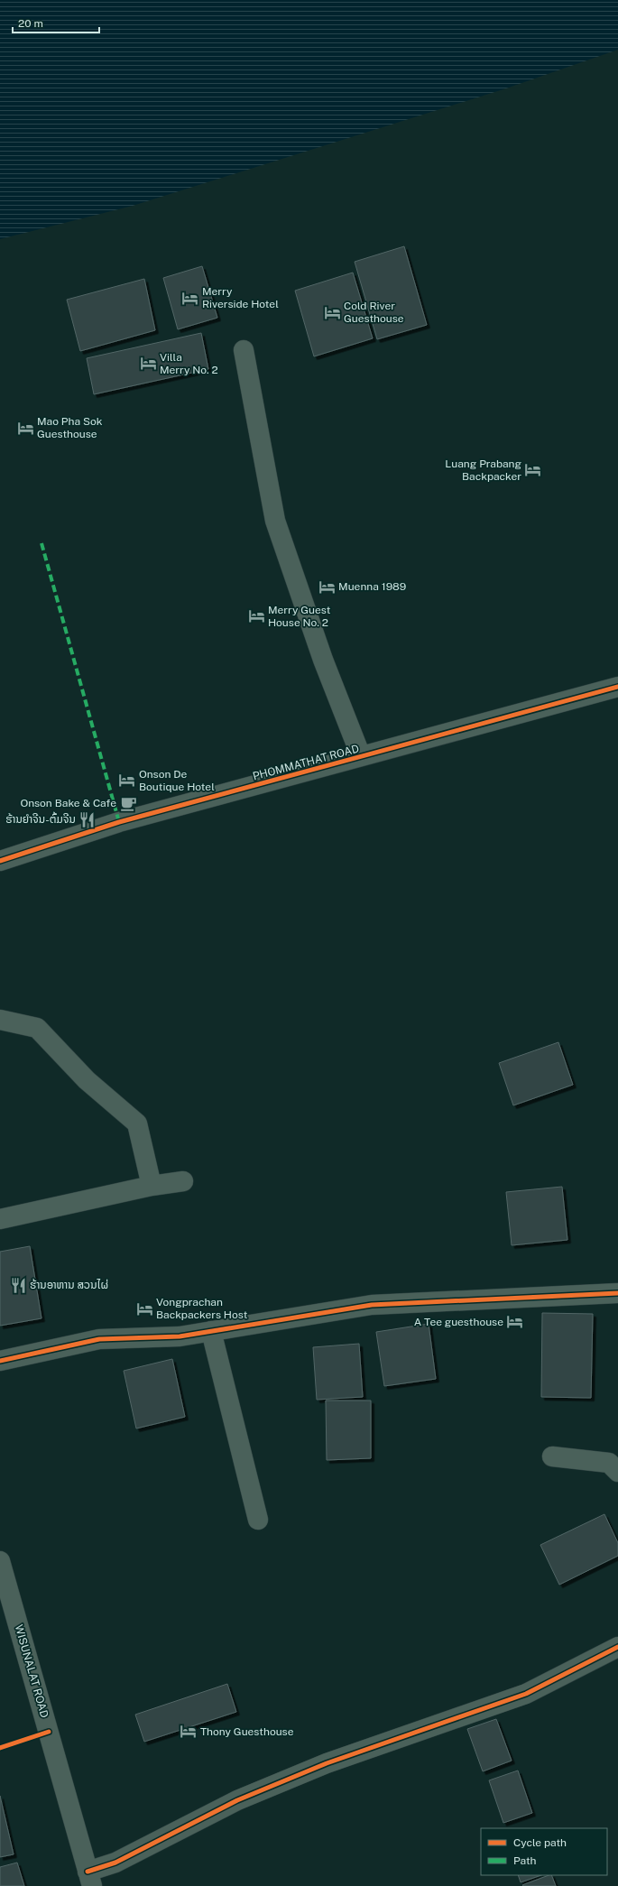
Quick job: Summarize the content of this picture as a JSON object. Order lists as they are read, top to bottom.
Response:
{
  "streets": {
    "street": ["PHOMMATHAT ROAD", "WISUNALAT ROAD"]
  },
  "places": {
    "hotel": [
      "Merry Riverside Hotel",
      "Cold River Guesthouse",
      "Villa Merry No. 2",
      "Mao Pha Sok Guesthouse",
      "Luang Prabang Backpacker",
      "Muenna 1989",
      "Merry Guest House No. 2",
      "Onson De Boutique Hotel",
      "Vongprachan Backpackers Host",
      "A Tee guesthouse",
      "Thony Guesthouse"
    ],
    "cafe": ["Onson Bake & Cafe"],
    "restaurant": ["ຮ້ານຍຳຈີນ-ຕົ້ມຈີນ", "ຮ້ານອາຫານ ສວນໄຜ່"]
  },
  "legend": ["Cycle path", "Path"],
  "scale_bar": "20 m"
}
